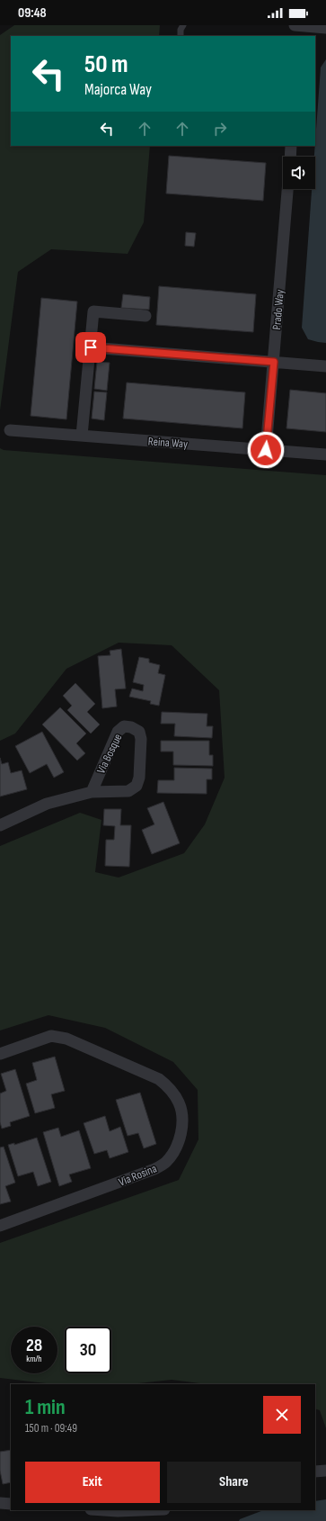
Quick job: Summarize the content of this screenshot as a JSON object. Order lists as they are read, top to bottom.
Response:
{
  "streets": {
    "street": [
      "Prado Way",
      "Reina Way",
      "Via Bosque",
      "Via Rosina"
    ]
  },
  "crossings": [
    ["Prado Way", "Reina Way"]
  ],
  "page": {
    "status": "09:48",
    "turn": ["50 m", "Majorca Way"],
    "speed": "28 km/h",
    "limit": "30",
    "heading": ["1 min", "150 m · 09:49"],
    "buttons": ["Exit", "Share"]
  }
}
